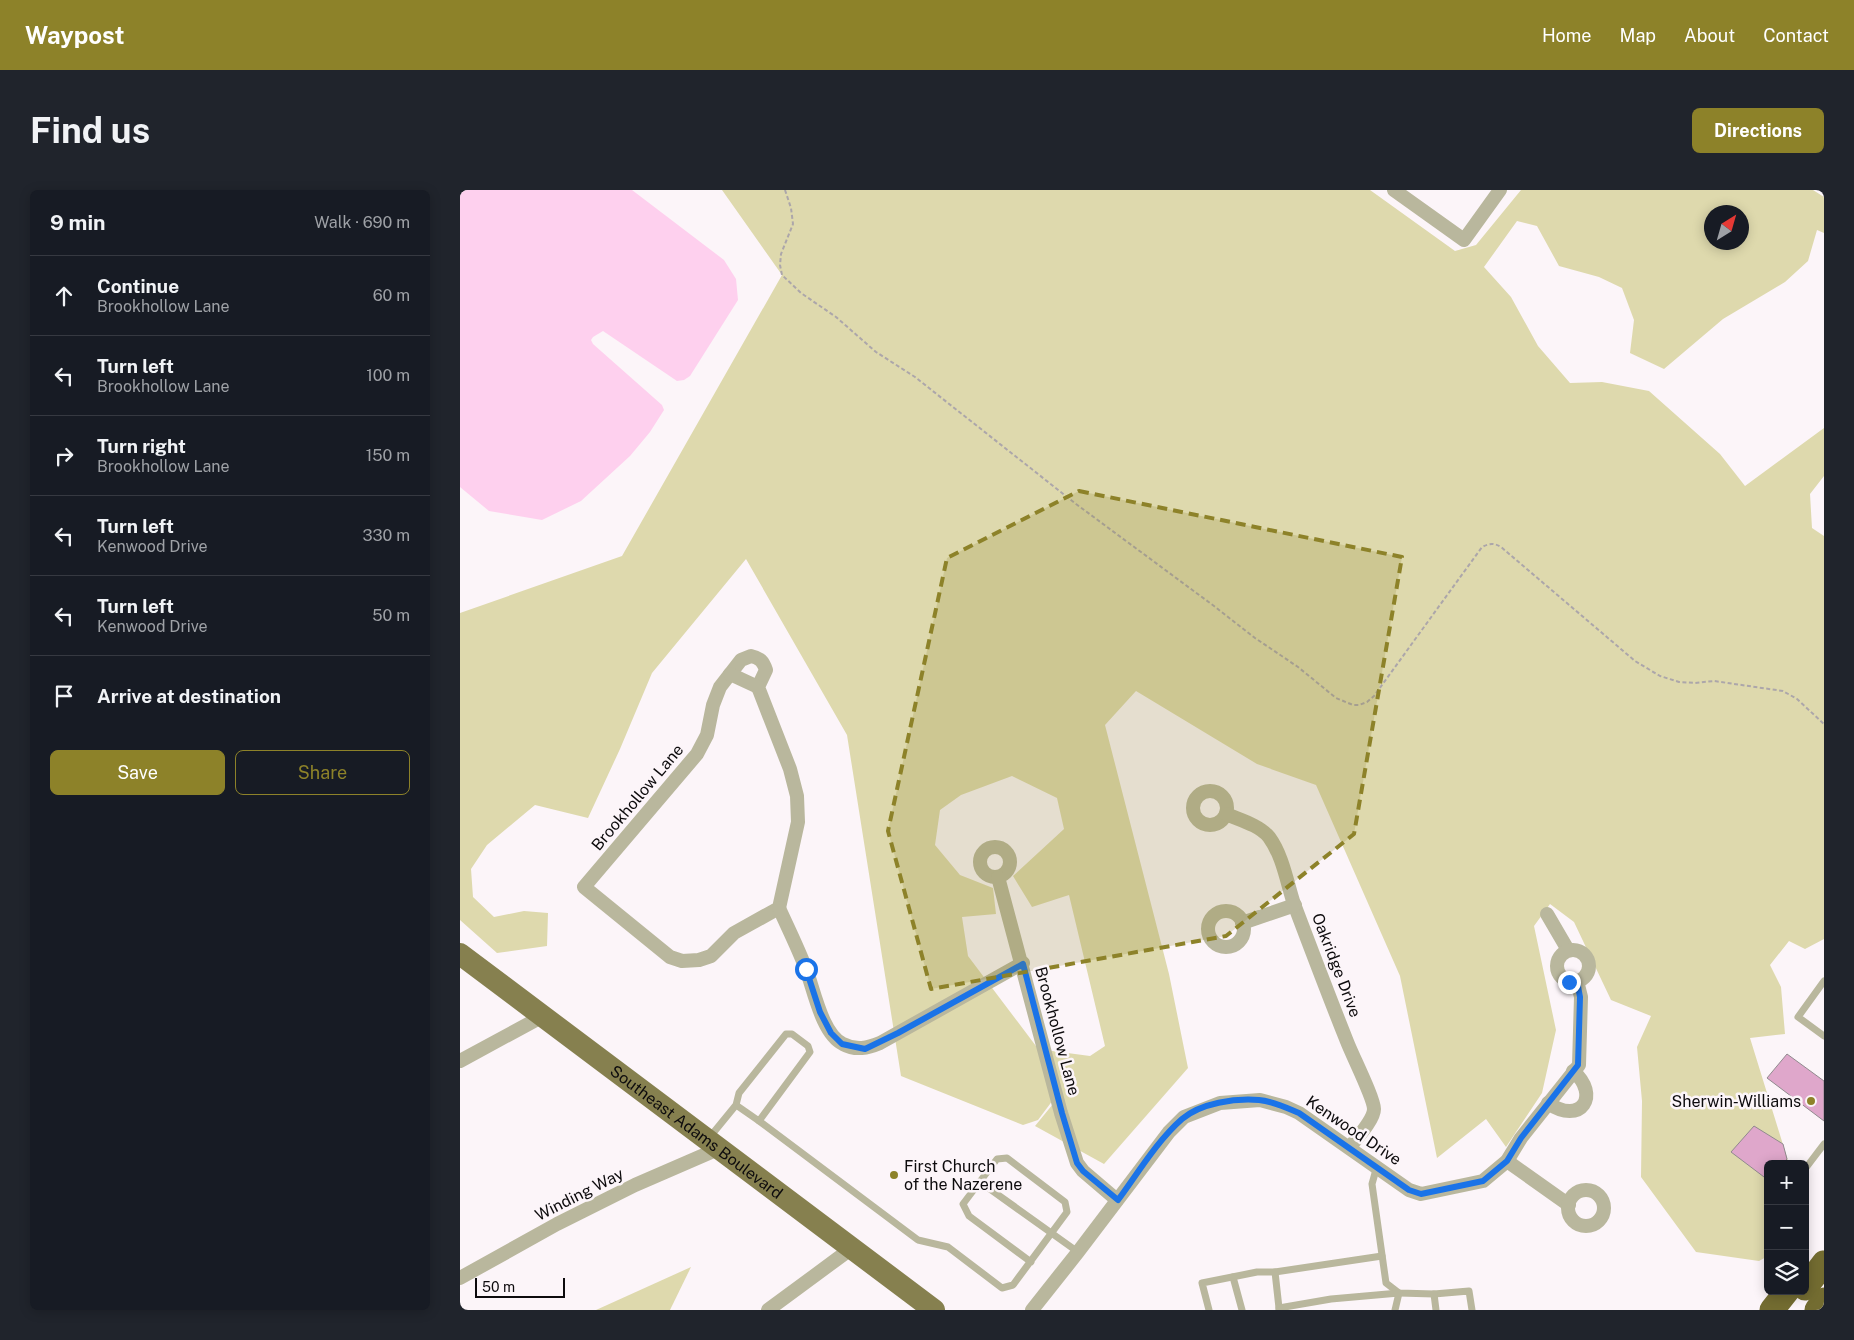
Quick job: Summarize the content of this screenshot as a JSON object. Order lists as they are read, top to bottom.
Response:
{
  "streets": {
    "main road": ["Southeast Adams Boulevard"],
    "street": [
      "Brookhollow Lane",
      "Oakridge Drive",
      "Kenwood Drive",
      "Winding Way"
    ]
  },
  "crossings": [
    ["Brookhollow Lane", "Kenwood Drive"],
    ["Oakridge Drive", "Kenwood Drive"],
    ["Southeast Adams Boulevard", "Winding Way"]
  ],
  "places": ["Sherwin-Williams", "First Church of the Nazerene"],
  "scale_bar": "50 m",
  "north": "top right",
  "page": {
    "header": "Waypost",
    "nav": [
      "Home",
      "Map",
      "About",
      "Contact"
    ],
    "buttons": [
      "Directions",
      ["Save", "Share"]
    ],
    "title": "Find us",
    "heading": ["9 min", "Walk · 690 m"],
    "list": [
      ["Continue", "Brookhollow Lane", "60 m"],
      ["Turn left", "Brookhollow Lane", "100 m"],
      ["Turn right", "Brookhollow Lane", "150 m"],
      ["Turn left", "Kenwood Drive", "330 m"],
      ["Turn left", "Kenwood Drive", "50 m"],
      "Arrive at destination"
    ],
    "map_buttons": ["+", "−"],
    "scale": "50 m"
  }
}
